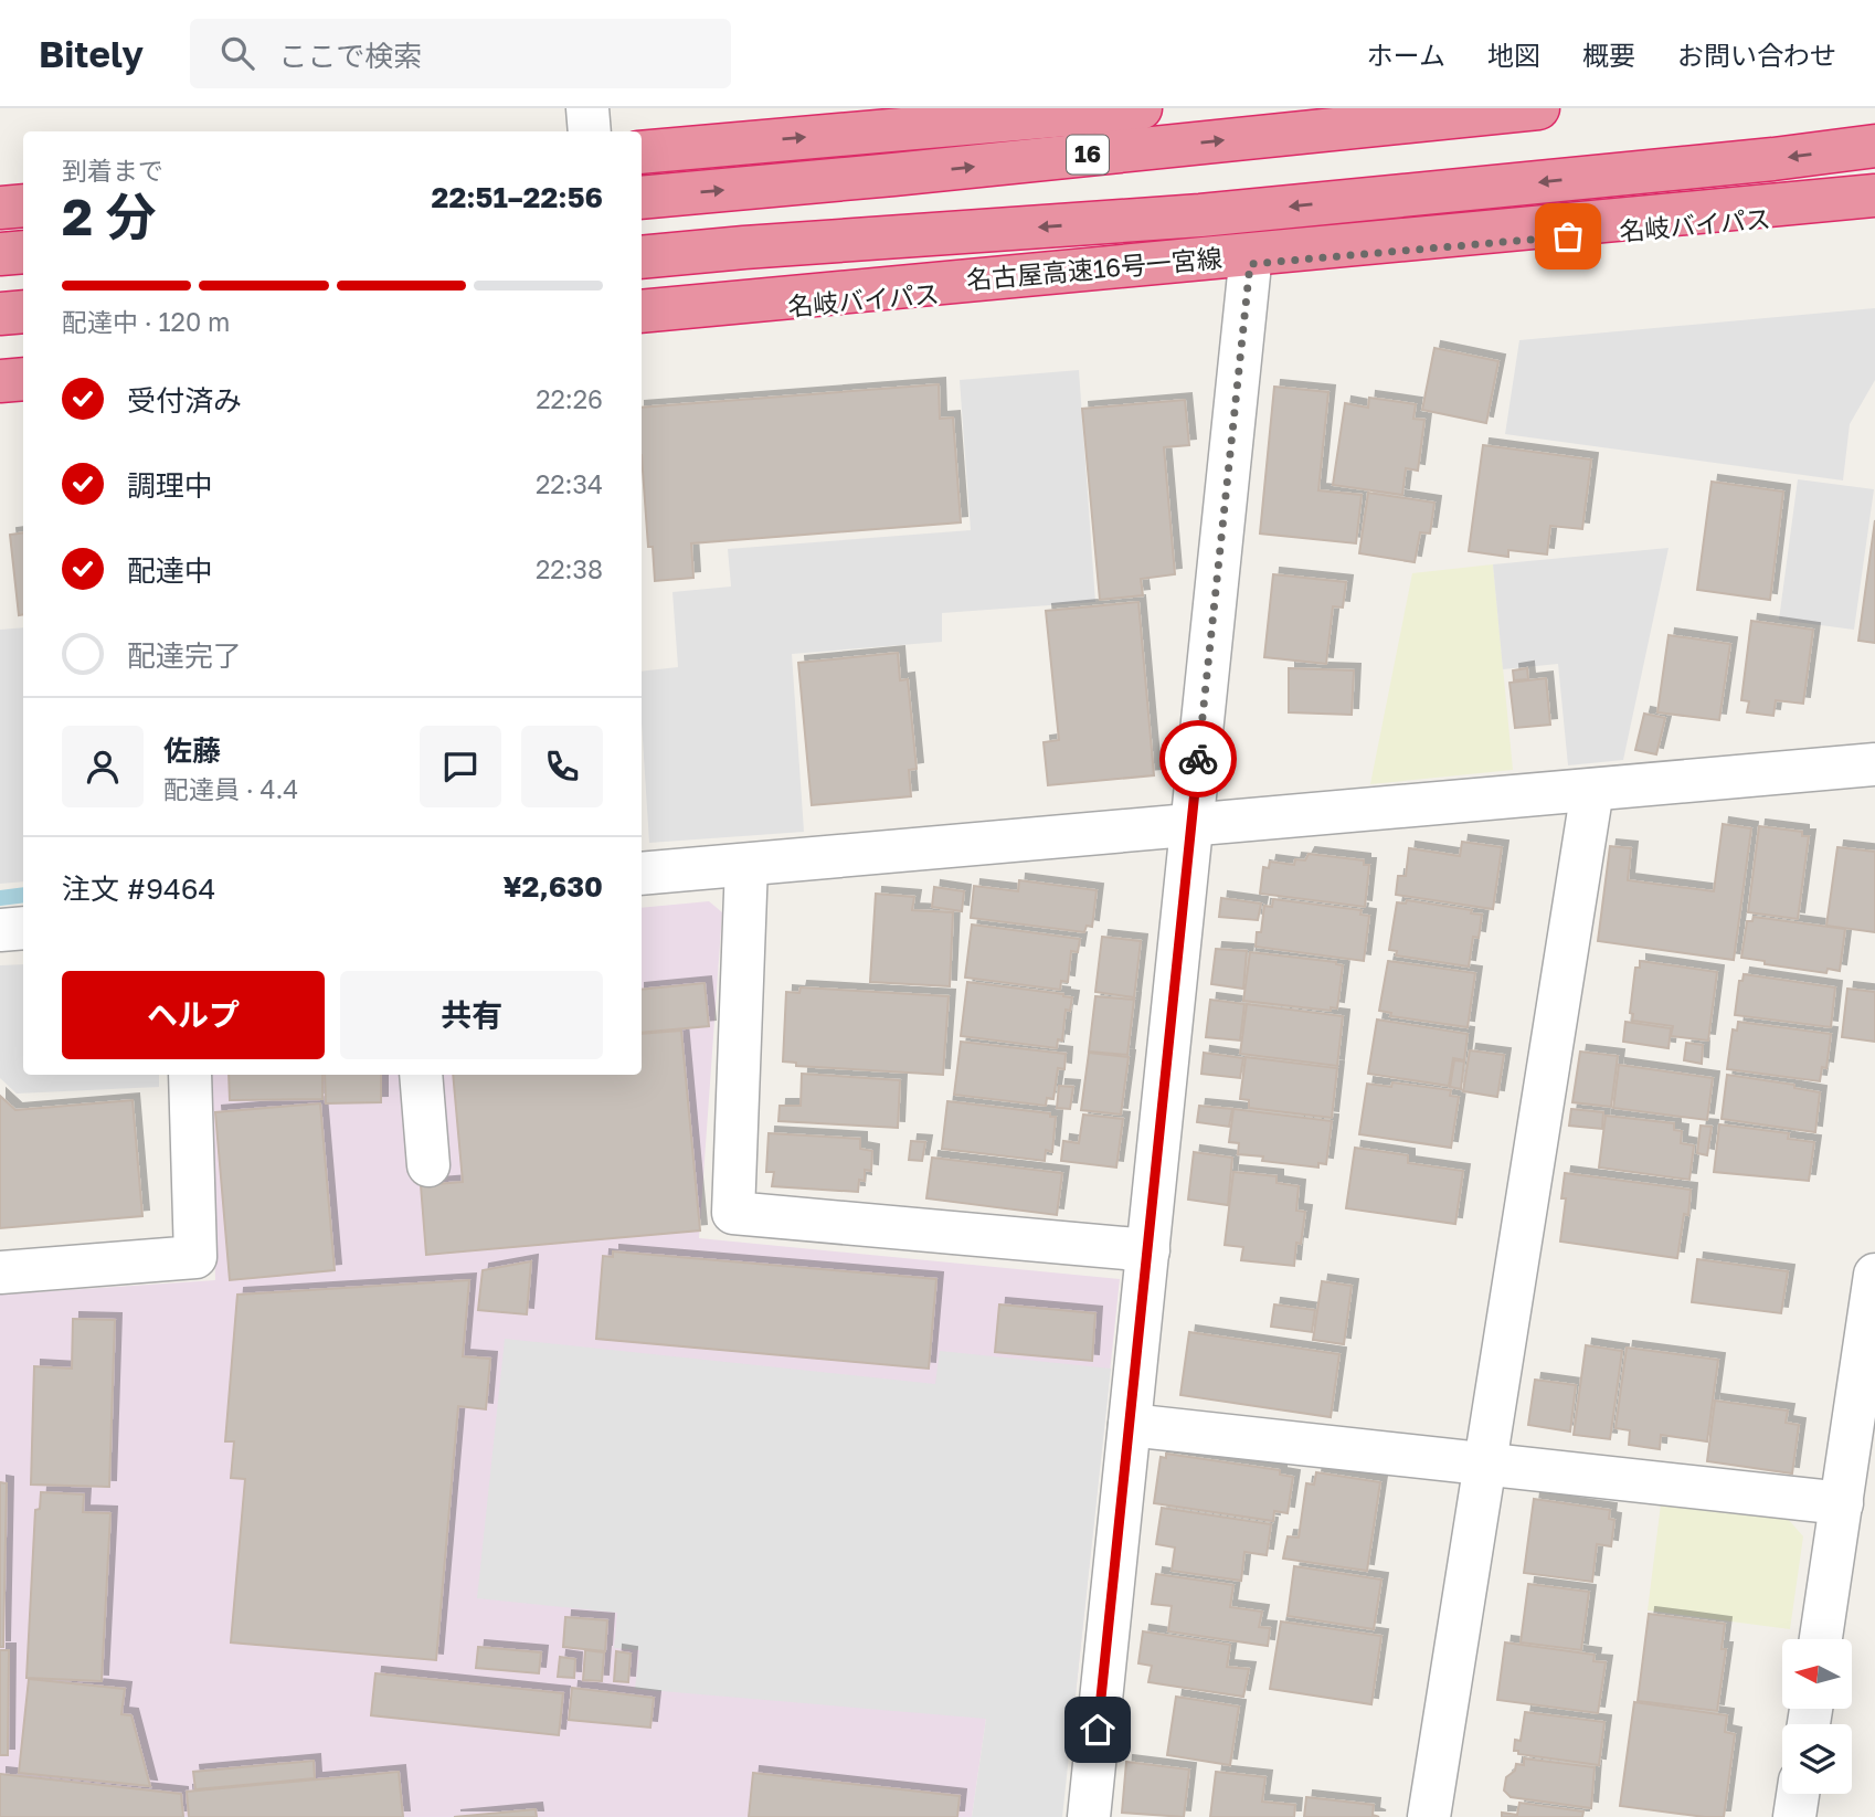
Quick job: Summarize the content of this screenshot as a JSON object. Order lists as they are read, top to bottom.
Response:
{
  "streets": {
    "highway": ["16", "名岐バイパス", "名古屋高速16号一宮線"]
  },
  "north": "left",
  "page": {
    "header": "Bitely",
    "search": "ここで検索",
    "nav": [
      "ホーム",
      "地図",
      "概要",
      "お問い合わせ"
    ],
    "heading": ["2 分", "到着まで", "22:51–22:56"],
    "panel": [
      "佐藤",
      "配達員 · 4.4",
      "注文 #9464",
      "¥2,630"
    ],
    "bar": "配達中 · 120 m",
    "list": [
      ["受付済み", "22:26"],
      ["調理中", "22:34"],
      ["配達中", "22:38"],
      "配達完了"
    ],
    "buttons": ["ヘルプ", "共有"]
  }
}
